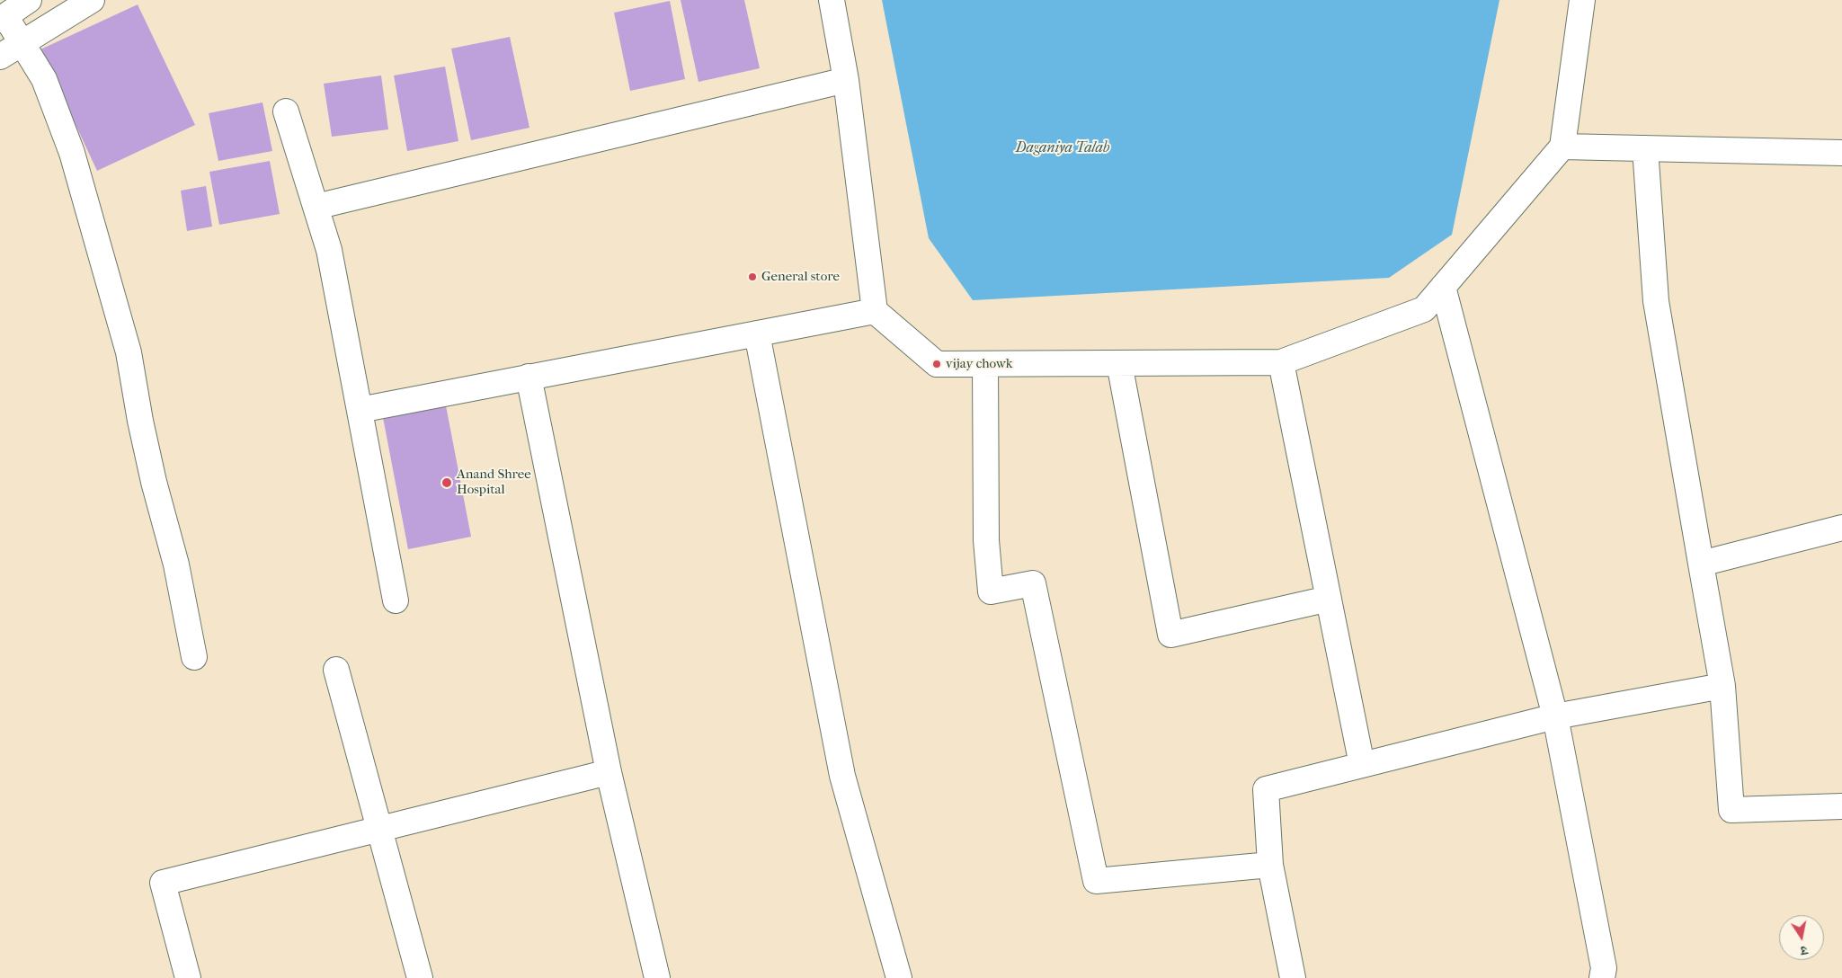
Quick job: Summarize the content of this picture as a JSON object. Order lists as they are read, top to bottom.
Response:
{
  "water": ["Daganiya Talab"],
  "places": ["General store", "vijay chowk", "Anand Shree Hospital"],
  "north": "bottom"
}
